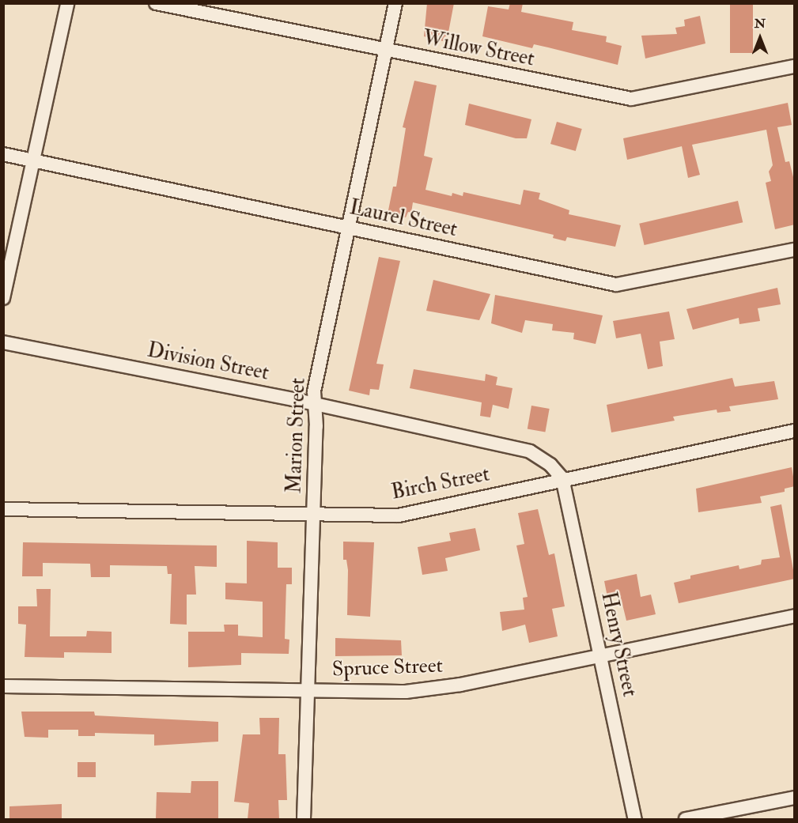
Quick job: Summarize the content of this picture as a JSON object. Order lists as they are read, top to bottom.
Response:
{
  "streets": {
    "street": [
      "Willow Street",
      "Laurel Street",
      "Division Street",
      "Marion Street",
      "Birch Street",
      "Henry Street",
      "Spruce Street"
    ]
  },
  "crossings": [
    ["Willow Street", "Marion Street"],
    ["Laurel Street", "Marion Street"],
    ["Division Street", "Marion Street"],
    ["Division Street", "Birch Street"],
    ["Division Street", "Henry Street"],
    ["Marion Street", "Birch Street"],
    ["Marion Street", "Spruce Street"],
    ["Birch Street", "Henry Street"],
    ["Henry Street", "Spruce Street"]
  ],
  "north": "top"
}
